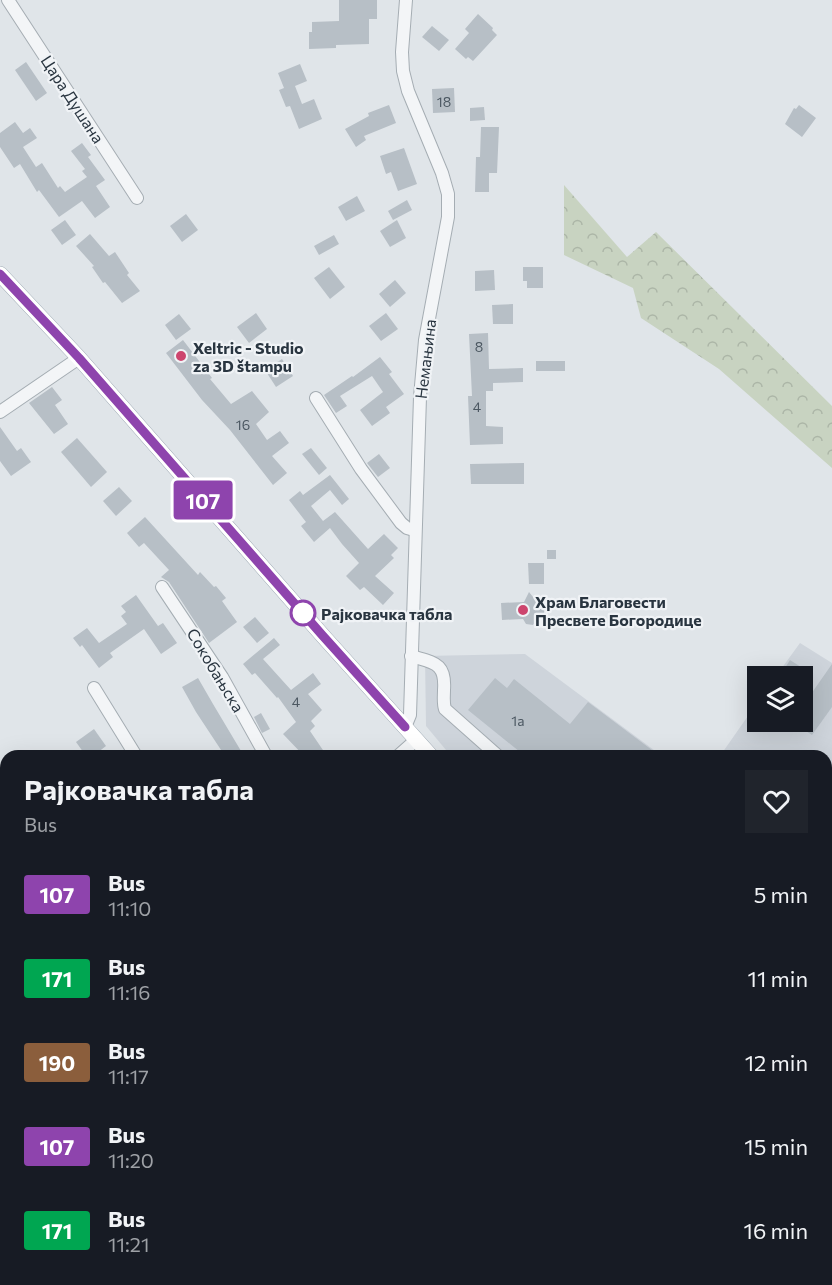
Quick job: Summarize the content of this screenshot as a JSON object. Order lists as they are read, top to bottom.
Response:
{
  "streets": {
    "street": ["Цара Душана", "Немањина", "Сокобањска"]
  },
  "places": ["Xeltric - Studio za 3D štampu", "Храм Благовести Пресвете Богородице", "Рајковачка табла"],
  "lines": ["bus line 107"],
  "house_numbers": [
    "18",
    "8",
    "4",
    "16",
    "4",
    "1a"
  ],
  "page": {
    "on_map": "107",
    "heading": ["Рајковачка табла", "Bus"],
    "list": [
      {
        "mark": "107",
        "name": "Bus",
        "note": "11:10",
        "value": "5 min"
      },
      {
        "mark": "171",
        "name": "Bus",
        "note": "11:16",
        "value": "11 min"
      },
      {
        "mark": "190",
        "name": "Bus",
        "note": "11:17",
        "value": "12 min"
      },
      {
        "mark": "107",
        "name": "Bus",
        "note": "11:20",
        "value": "15 min"
      },
      {
        "mark": "171",
        "name": "Bus",
        "note": "11:21",
        "value": "16 min"
      }
    ]
  }
}
